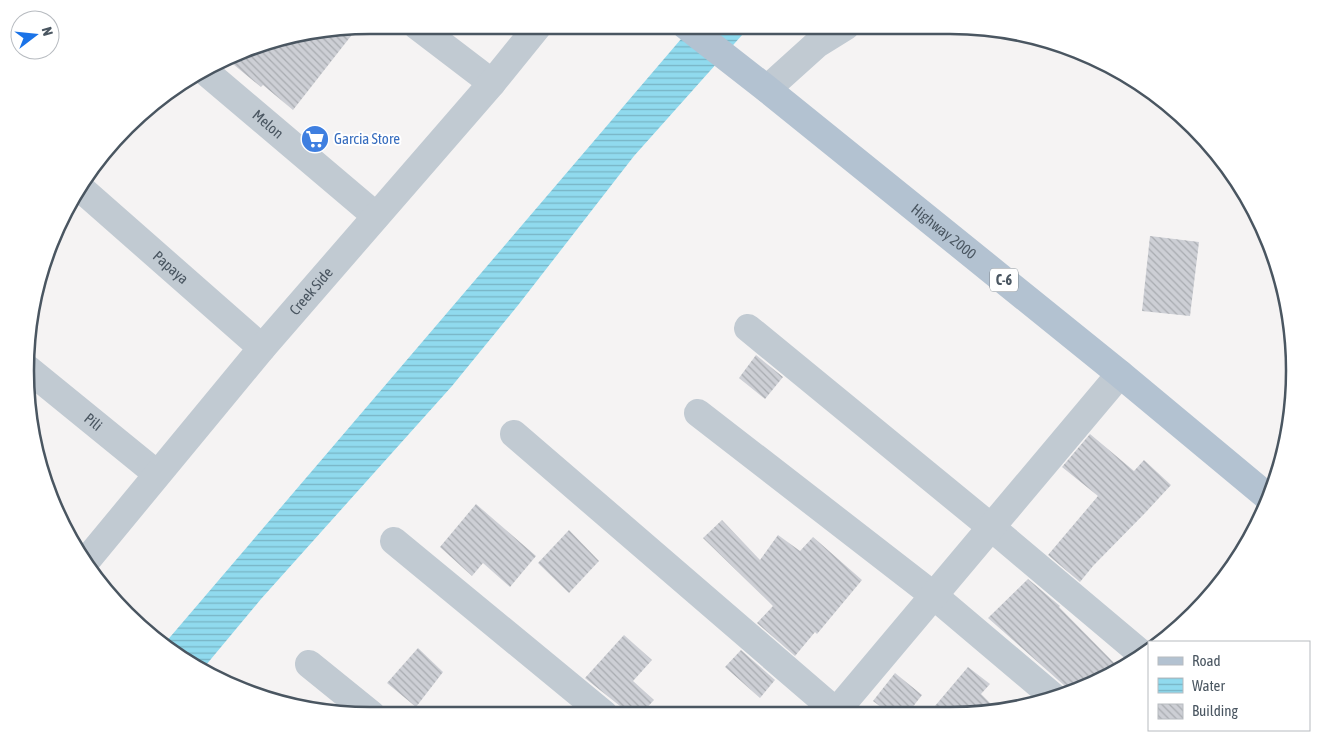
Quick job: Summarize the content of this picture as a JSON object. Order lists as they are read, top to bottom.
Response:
{
  "streets": {
    "main road": ["Highway 2000", "C-6"],
    "street": [
      "Melon",
      "Papaya",
      "Creek Side",
      "Pili"
    ]
  },
  "crossings": [
    ["Melon", "Creek Side"],
    ["Papaya", "Creek Side"],
    ["Creek Side", "Pili"]
  ],
  "places": {
    "supermarket": ["Garcia Store"]
  },
  "legend": ["Road", "Water", "Building"],
  "north": "right"
}
